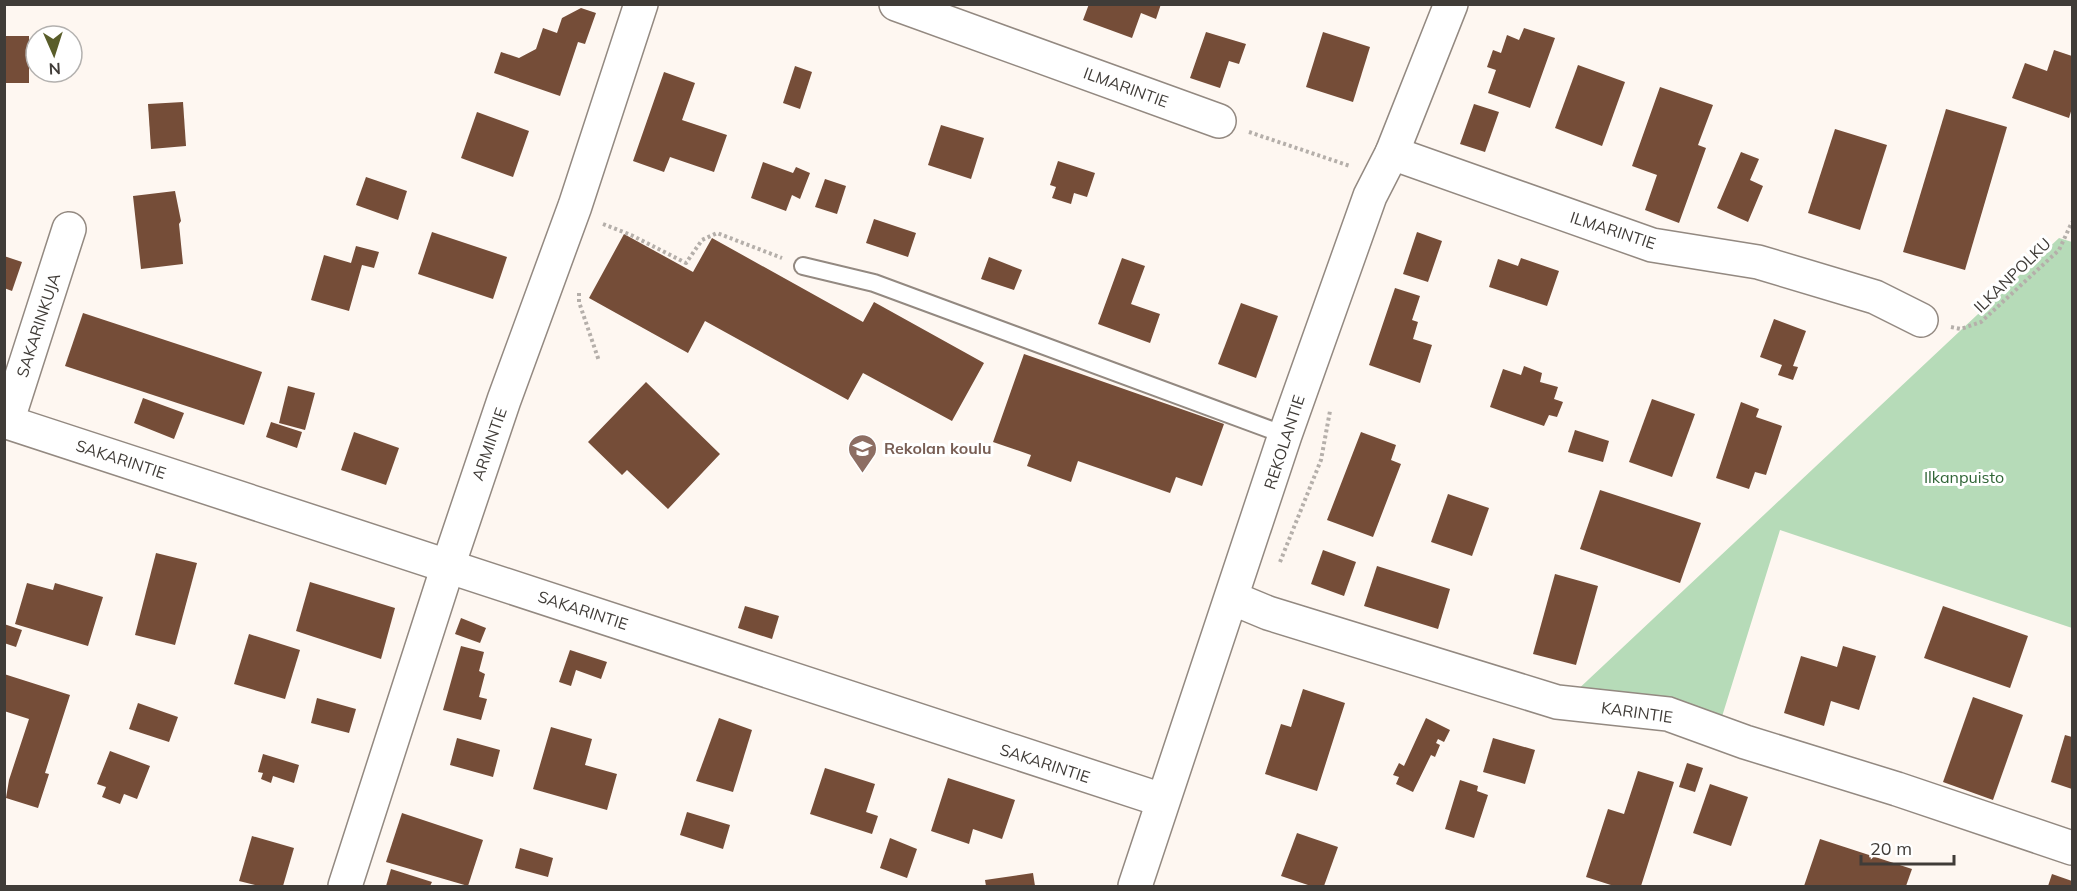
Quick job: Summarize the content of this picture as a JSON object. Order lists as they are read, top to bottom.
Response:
{
  "streets": {
    "street": [
      "ILMARINTIE",
      "SAKARINKUJA",
      "REKOLANTIE",
      "ARMINTIE",
      "SAKARINTIE",
      "KARINTIE"
    ],
    "path": ["ILKANPOLKU"]
  },
  "crossings": [
    ["ILMARINTIE", "ILKANPOLKU"],
    ["ILMARINTIE", "REKOLANTIE"],
    ["SAKARINKUJA", "SAKARINTIE"],
    ["REKOLANTIE", "SAKARINTIE"],
    ["REKOLANTIE", "KARINTIE"],
    ["ARMINTIE", "SAKARINTIE"]
  ],
  "parks": ["Ilkanpuisto"],
  "places": {
    "school or university": ["Rekolan koulu"]
  },
  "scale_bar": "20 m",
  "north": "bottom"
}
